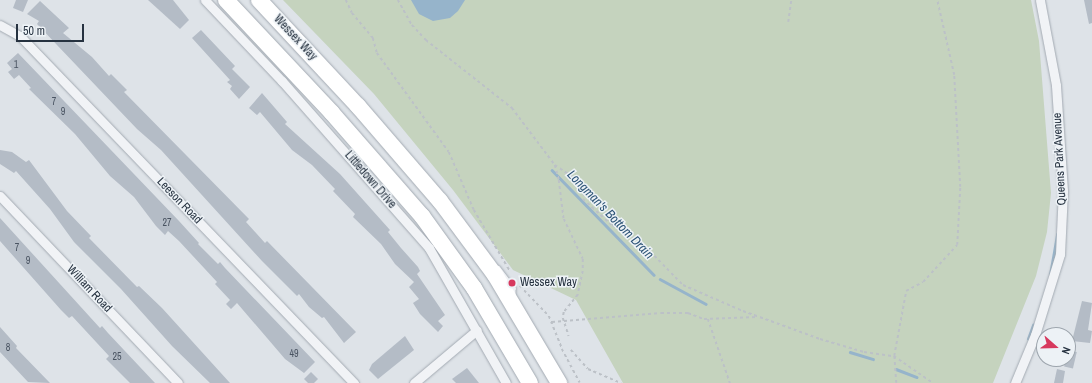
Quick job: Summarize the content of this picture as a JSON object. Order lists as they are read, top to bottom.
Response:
{
  "streets": {
    "highway": ["Wessex Way"],
    "street": [
      "Queens Park Avenue",
      "Littledown Drive",
      "Leeson Road",
      "William Road"
    ]
  },
  "water": ["Longman's Bottom Drain"],
  "places": ["Wessex Way"],
  "house_numbers": [
    "1",
    "7",
    "9",
    "27",
    "7",
    "9",
    "8",
    "49",
    "25"
  ],
  "scale_bar": "50 m",
  "north": "right"
}
